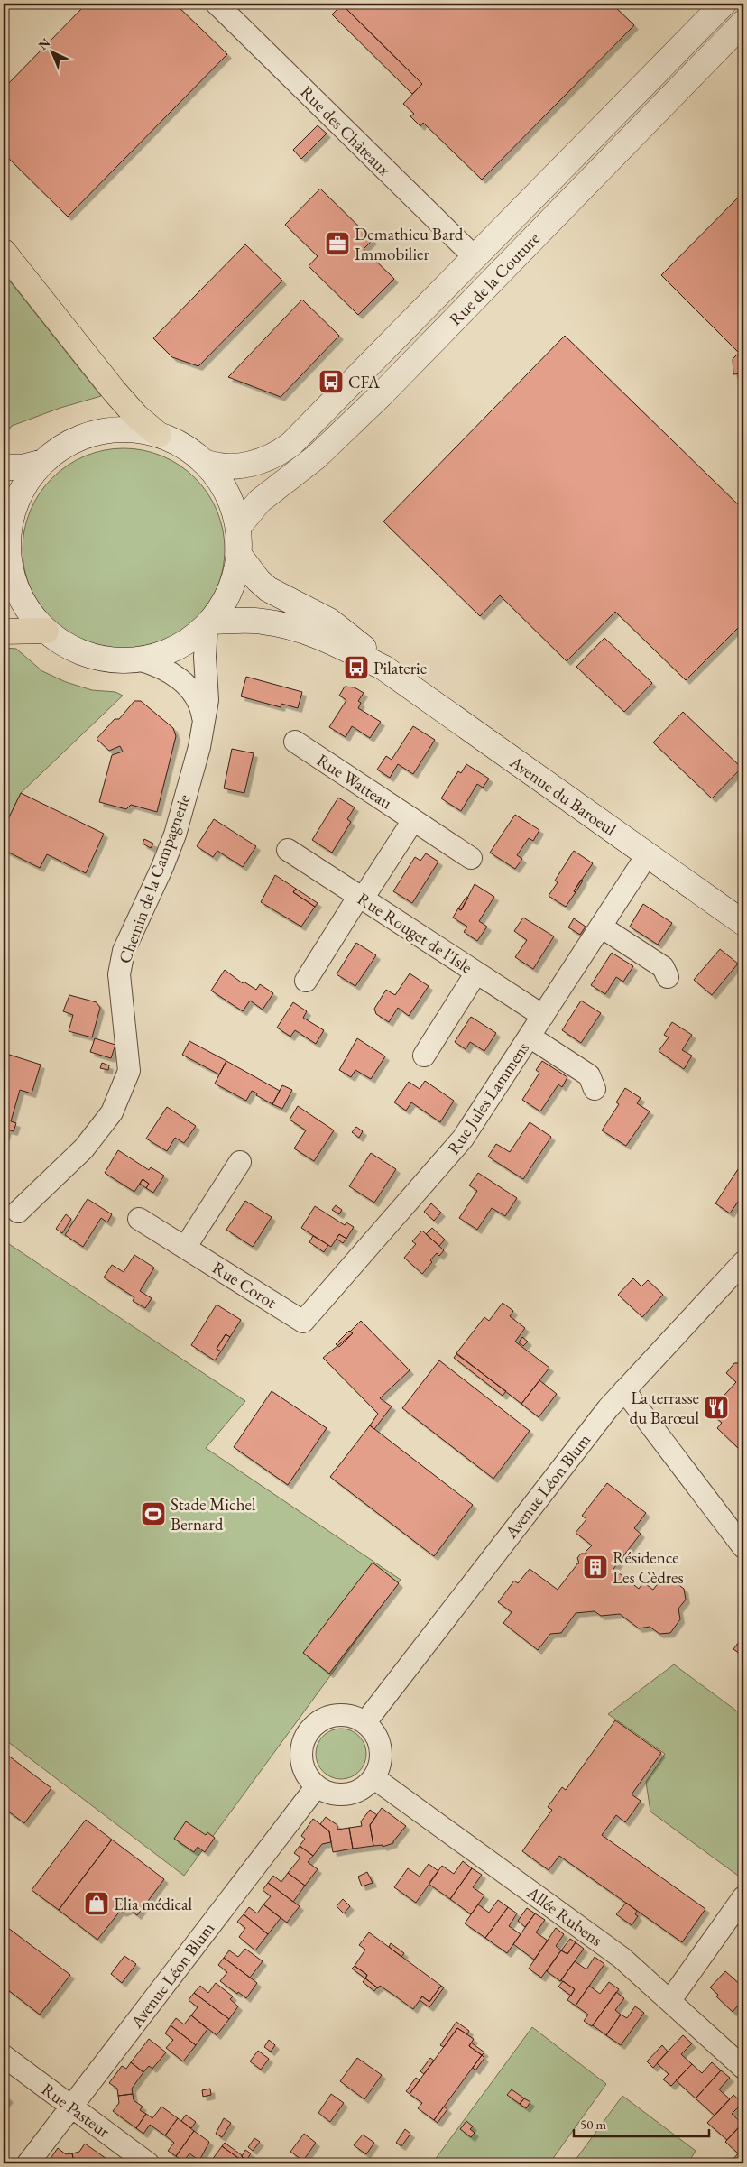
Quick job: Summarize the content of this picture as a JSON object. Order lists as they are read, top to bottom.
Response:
{
  "streets": {
    "main road": ["Rue de la Couture", "Avenue du Baroeul"],
    "street": [
      "Rue des Châteaux",
      "Rue Watteau",
      "Chemin de la Campagnerie",
      "Rue Rouget de l'Isle",
      "Rue Jules Lammens",
      "Rue Corot",
      "Avenue Léon Blum",
      "Allée Rubens",
      "Rue Pasteur"
    ]
  },
  "crossings": [
    ["Rue des Châteaux", "Rue de la Couture"],
    ["Avenue du Baroeul", "Chemin de la Campagnerie"],
    ["Avenue du Baroeul", "Rue Jules Lammens"],
    ["Rue Rouget de l'Isle", "Rue Jules Lammens"],
    ["Rue Jules Lammens", "Rue Corot"],
    ["Avenue Léon Blum", "Allée Rubens"],
    ["Avenue Léon Blum", "Rue Pasteur"]
  ],
  "places": {
    "office": ["Demathieu Bard Immobilier"],
    "bus stop": ["CFA", "Pilaterie"],
    "restaurant": ["La terrasse du Barœul"],
    "sports": ["Stade Michel Bernard"],
    "building": ["Résidence Les Cèdres"],
    "shop": ["Elia médical"]
  },
  "scale_bar": "50 m",
  "north": "top left"
}
